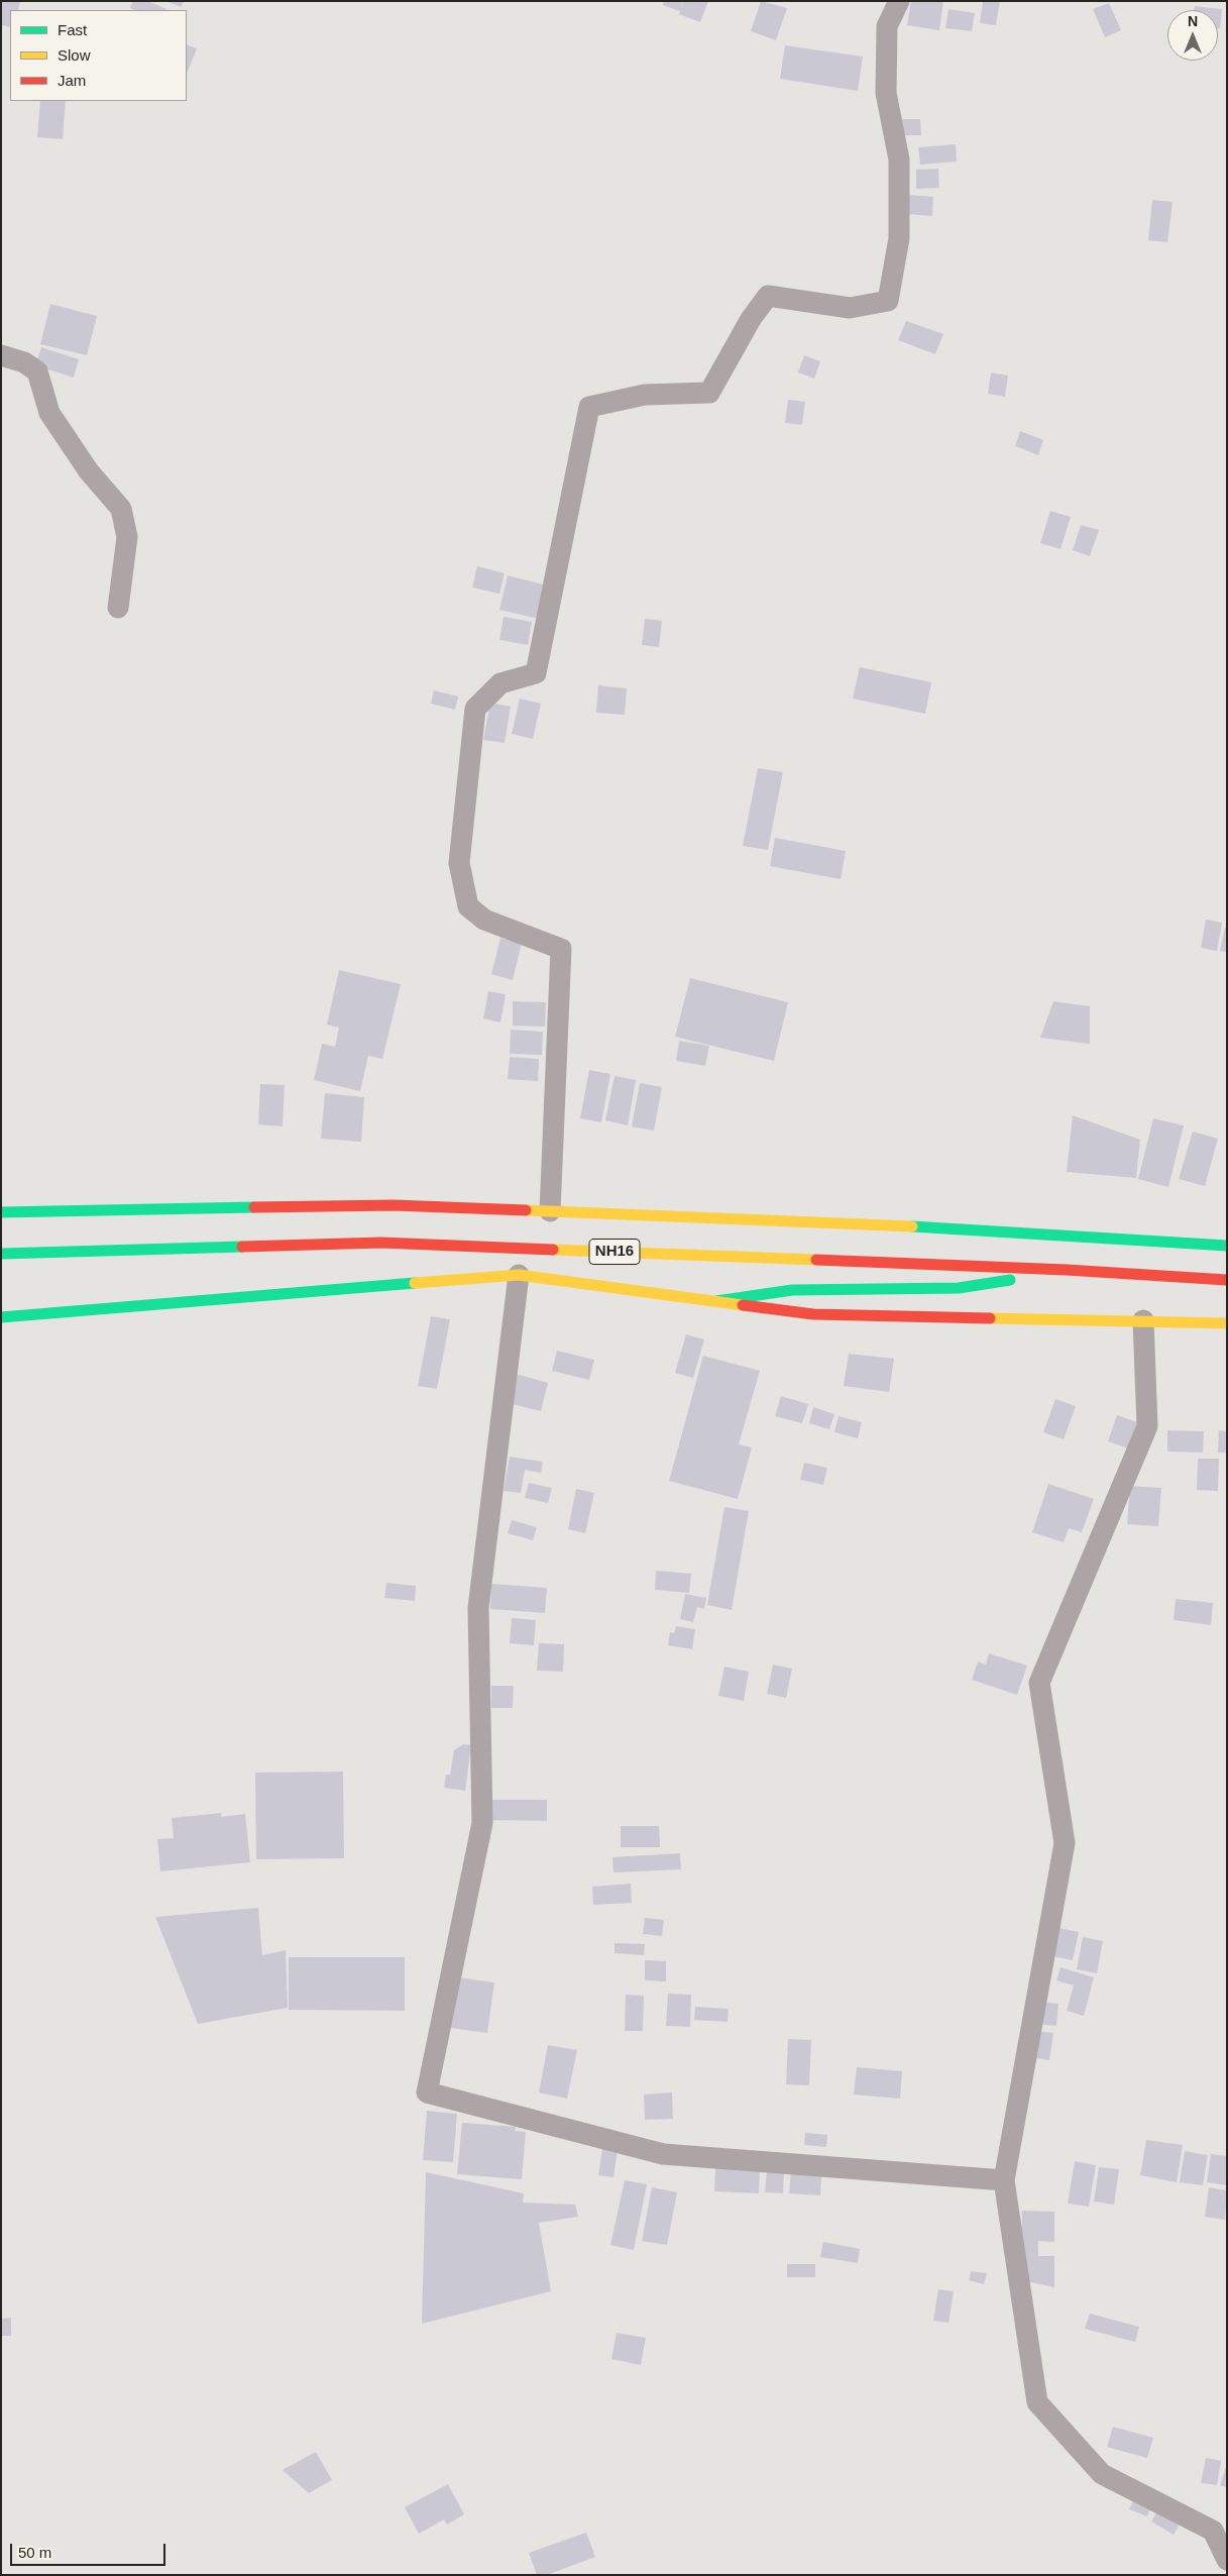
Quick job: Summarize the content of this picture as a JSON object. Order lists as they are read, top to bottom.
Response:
{
  "streets": {
    "main road": ["NH16"]
  },
  "legend": ["Fast", "Slow", "Jam"],
  "scale_bar": "50 m",
  "north": "top"
}
